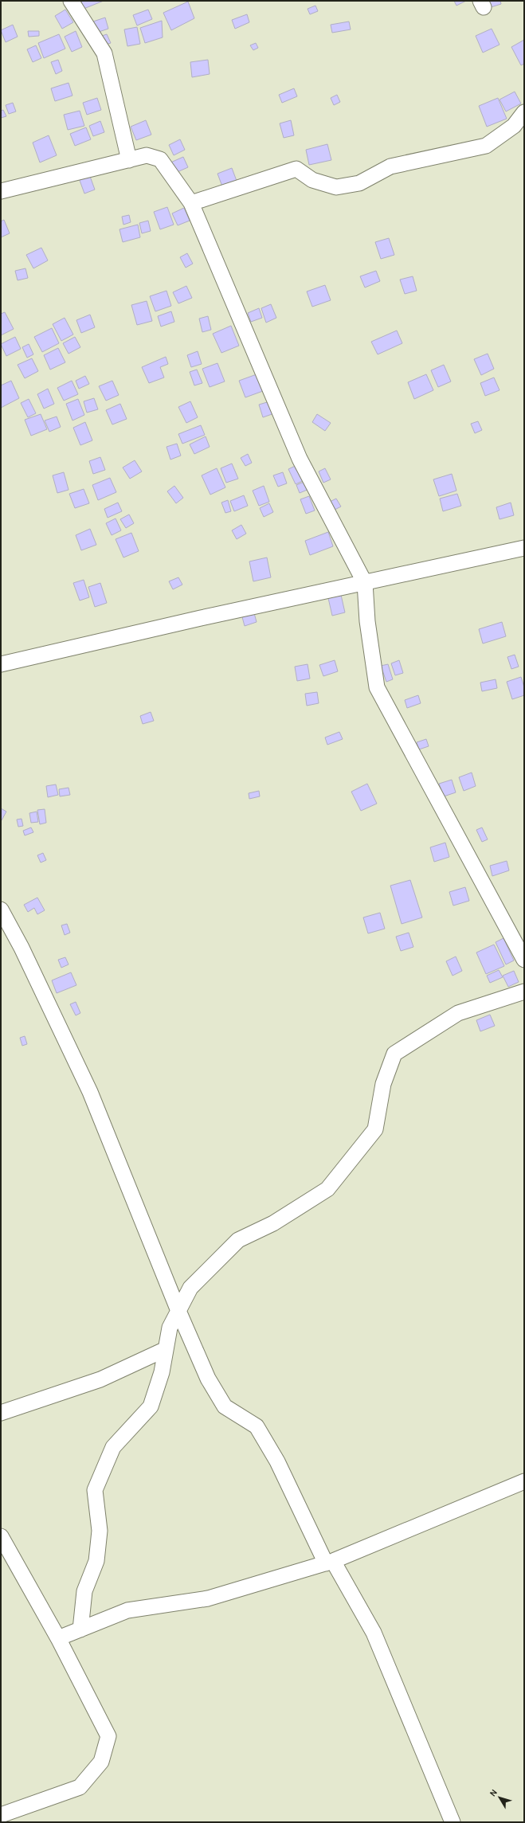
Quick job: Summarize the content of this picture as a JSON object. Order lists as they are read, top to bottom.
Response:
{
  "north": "top left"
}
